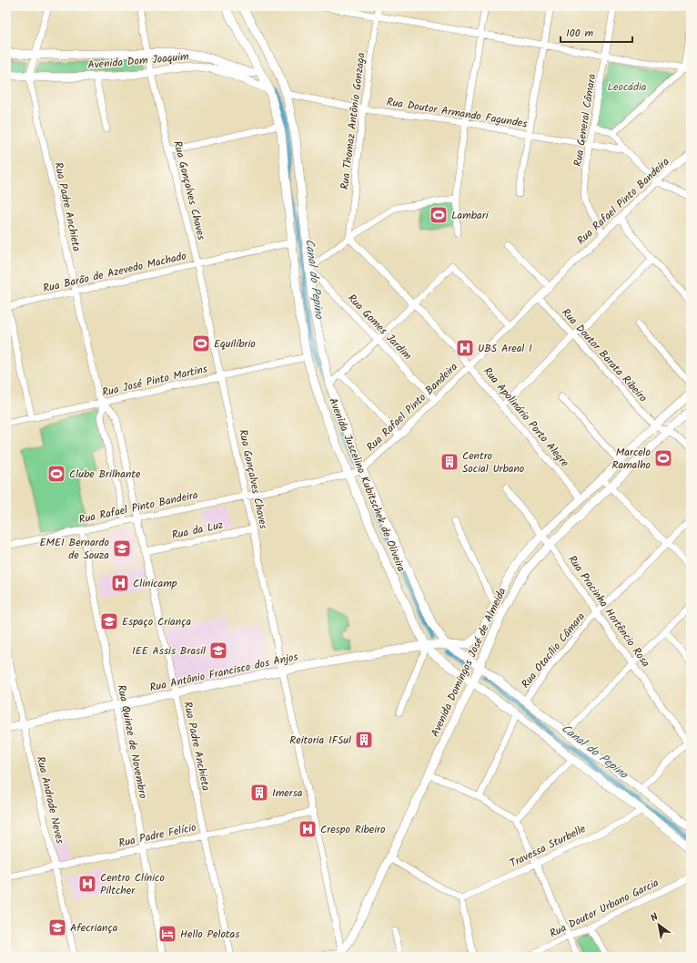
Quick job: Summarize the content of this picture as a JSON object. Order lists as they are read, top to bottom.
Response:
{
  "streets": {
    "main road": [
      "Avenida Dom Joaquim",
      "Avenida Juscelino Kubitschek de Oliveira",
      "Avenida Domingos José de Almeida",
      "Rua Antônio Francisco dos Anjos"
    ],
    "street": [
      "Rua Doutor Armando Fagundes",
      "Rua General Câmara",
      "Rua Thomaz Antônio Gonzaga",
      "Rua Gonçalves Chaves",
      "Rua Rafael Pinto Bandeira",
      "Rua Padre Anchieta",
      "Rua Barão de Azevedo Machado",
      "Rua Gomes Jardim",
      "Rua Doutor Barata Ribeiro",
      "Rua José Pinto Martins",
      "Rua Apolinário Porto Alegre",
      "Rua da Luz",
      "Rua Pracinha Hortêncio Rosa",
      "Rua Otacílio Câmara",
      "Rua Quinze de Novembro",
      "Rua Andrade Neves",
      "Rua Padre Felício",
      "Travessa Sturbelle",
      "Rua Doutor Urbano Garcia"
    ]
  },
  "crossings": [
    ["Avenida Dom Joaquim", "Rua Gonçalves Chaves"],
    ["Avenida Dom Joaquim", "Rua Padre Anchieta"],
    ["Avenida Dom Joaquim", "Avenida Juscelino Kubitschek de Oliveira"],
    ["Rua Doutor Armando Fagundes", "Rua General Câmara"],
    ["Rua Doutor Armando Fagundes", "Rua Thomaz Antônio Gonzaga"],
    ["Rua Doutor Armando Fagundes", "Avenida Juscelino Kubitschek de Oliveira"],
    ["Rua General Câmara", "Rua Rafael Pinto Bandeira"],
    ["Rua Thomaz Antônio Gonzaga", "Rua Apolinário Porto Alegre"],
    ["Rua Gonçalves Chaves", "Rua Rafael Pinto Bandeira"],
    ["Rua Gonçalves Chaves", "Rua Barão de Azevedo Machado"],
    ["Rua Gonçalves Chaves", "Rua José Pinto Martins"],
    ["Rua Gonçalves Chaves", "Rua da Luz"],
    ["Rua Gonçalves Chaves", "Avenida Domingos José de Almeida"],
    ["Rua Gonçalves Chaves", "Rua Antônio Francisco dos Anjos"],
    ["Rua Gonçalves Chaves", "Rua Padre Felício"],
    ["Rua Rafael Pinto Bandeira", "Rua Padre Anchieta"],
    ["Rua Rafael Pinto Bandeira", "Rua Gomes Jardim"],
    ["Rua Rafael Pinto Bandeira", "Rua Doutor Barata Ribeiro"],
    ["Rua Rafael Pinto Bandeira", "Rua Apolinário Porto Alegre"],
    ["Rua Rafael Pinto Bandeira", "Avenida Juscelino Kubitschek de Oliveira"],
    ["Rua Rafael Pinto Bandeira", "Rua Quinze de Novembro"],
    ["Rua Padre Anchieta", "Rua Barão de Azevedo Machado"],
    ["Rua Padre Anchieta", "Rua José Pinto Martins"],
    ["Rua Padre Anchieta", "Rua da Luz"],
    ["Rua Padre Anchieta", "Rua Antônio Francisco dos Anjos"],
    ["Rua Padre Anchieta", "Rua Padre Felício"],
    ["Rua Barão de Azevedo Machado", "Avenida Juscelino Kubitschek de Oliveira"],
    ["Rua Gomes Jardim", "Avenida Juscelino Kubitschek de Oliveira"],
    ["Rua Doutor Barata Ribeiro", "Avenida Domingos José de Almeida"],
    ["Rua José Pinto Martins", "Avenida Juscelino Kubitschek de Oliveira"],
    ["Rua Apolinário Porto Alegre", "Avenida Domingos José de Almeida"],
    ["Avenida Juscelino Kubitschek de Oliveira", "Rua Otacílio Câmara"],
    ["Avenida Juscelino Kubitschek de Oliveira", "Avenida Domingos José de Almeida"],
    ["Avenida Juscelino Kubitschek de Oliveira", "Rua Antônio Francisco dos Anjos"],
    ["Avenida Juscelino Kubitschek de Oliveira", "Travessa Sturbelle"],
    ["Rua Pracinha Hortêncio Rosa", "Rua Otacílio Câmara"],
    ["Rua Pracinha Hortêncio Rosa", "Avenida Domingos José de Almeida"],
    ["Avenida Domingos José de Almeida", "Rua Antônio Francisco dos Anjos"],
    ["Rua Antônio Francisco dos Anjos", "Rua Quinze de Novembro"],
    ["Rua Antônio Francisco dos Anjos", "Rua Andrade Neves"],
    ["Rua Quinze de Novembro", "Rua Padre Felício"],
    ["Rua Andrade Neves", "Rua Padre Felício"]
  ],
  "water": ["Canal do Pepino"],
  "parks": ["Leocádia"],
  "places": {
    "sports": [
      "Lambari",
      "Equilíbrio",
      "Marcelo Ramalho",
      "Clube Brilhante"
    ],
    "hospital": [
      "UBS Areal I",
      "Clinicamp",
      "Crespo Ribeiro",
      "Centro Clínico Piltcher"
    ],
    "building": ["Centro Social Urbano", "Reitoria IFSul", "Imersa"],
    "school or university": [
      "EMEI Bernardo de Souza",
      "Espaço Criança",
      "IEE Assis Brasil",
      "Afecriança"
    ],
    "hotel": ["Hello Pelotas"]
  },
  "scale_bar": "100 m",
  "north": "top left"
}
